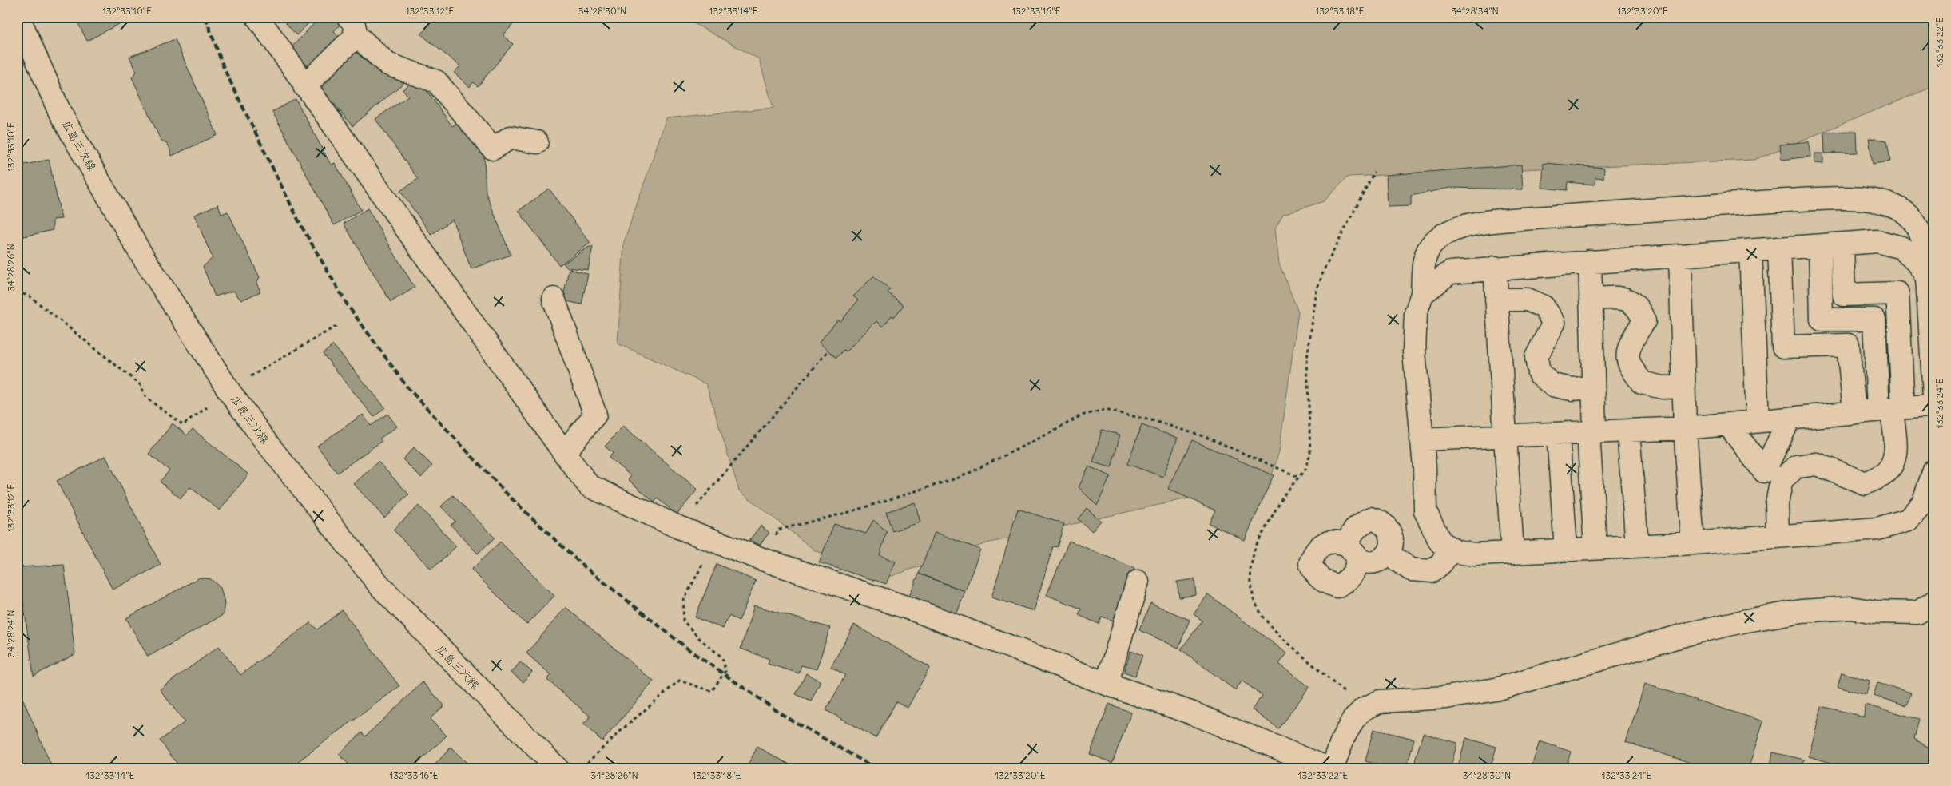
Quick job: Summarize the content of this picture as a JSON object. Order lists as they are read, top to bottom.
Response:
{
  "streets": {
    "street": ["広島三次線"]
  },
  "coordinates": [
    "132°33'10\"E",
    "132°33'12\"E",
    "34°28'30\"N",
    "132°33'14\"E",
    "132°33'16\"E",
    "132°33'18\"E",
    "34°28'34\"N",
    "132°33'20\"E",
    "132°33'22\"E",
    "34°28'26\"N",
    "132°33'24\"E",
    "34°28'24\"N"
  ]
}
